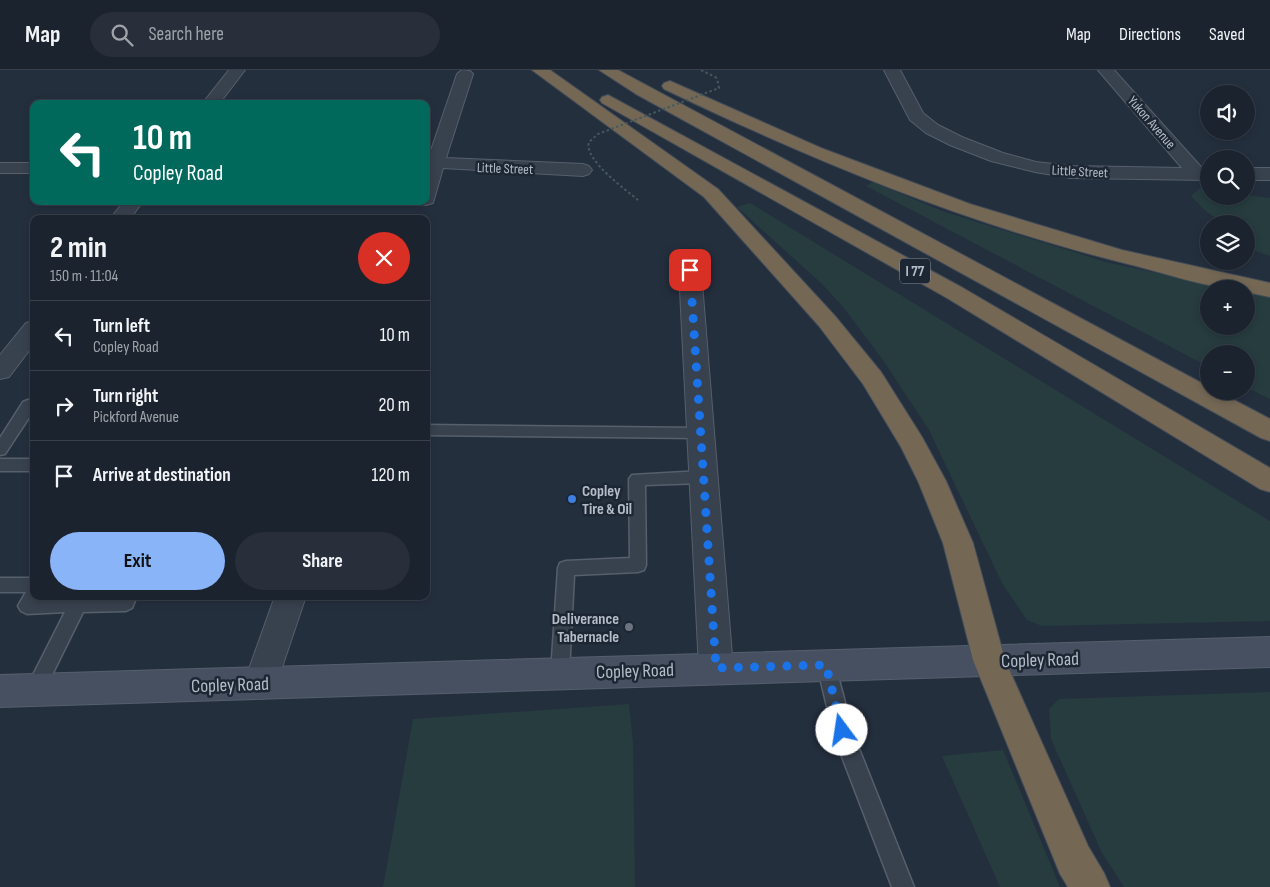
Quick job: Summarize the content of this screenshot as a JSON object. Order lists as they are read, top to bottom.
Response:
{
  "streets": {
    "highway": ["I 77"],
    "main road": ["Copley Road"],
    "street": ["Yukon Avenue", "Little Street"]
  },
  "places": ["Copley Tire & Oil", "Deliverance Tabernacle"],
  "page": {
    "header": "Map",
    "search": "Search here",
    "nav": ["Map", "Directions", "Saved"],
    "map_buttons": ["+", "−"],
    "turn": ["10 m", "Copley Road"],
    "heading": ["2 min", "150 m · 11:04"],
    "list": [
      {
        "name": "Turn left",
        "note": "Copley Road",
        "value": "10 m"
      },
      {
        "name": "Turn right",
        "note": "Pickford Avenue",
        "value": "20 m"
      },
      {
        "name": "Arrive at destination",
        "value": "120 m"
      }
    ],
    "buttons": ["Exit", "Share"]
  }
}
